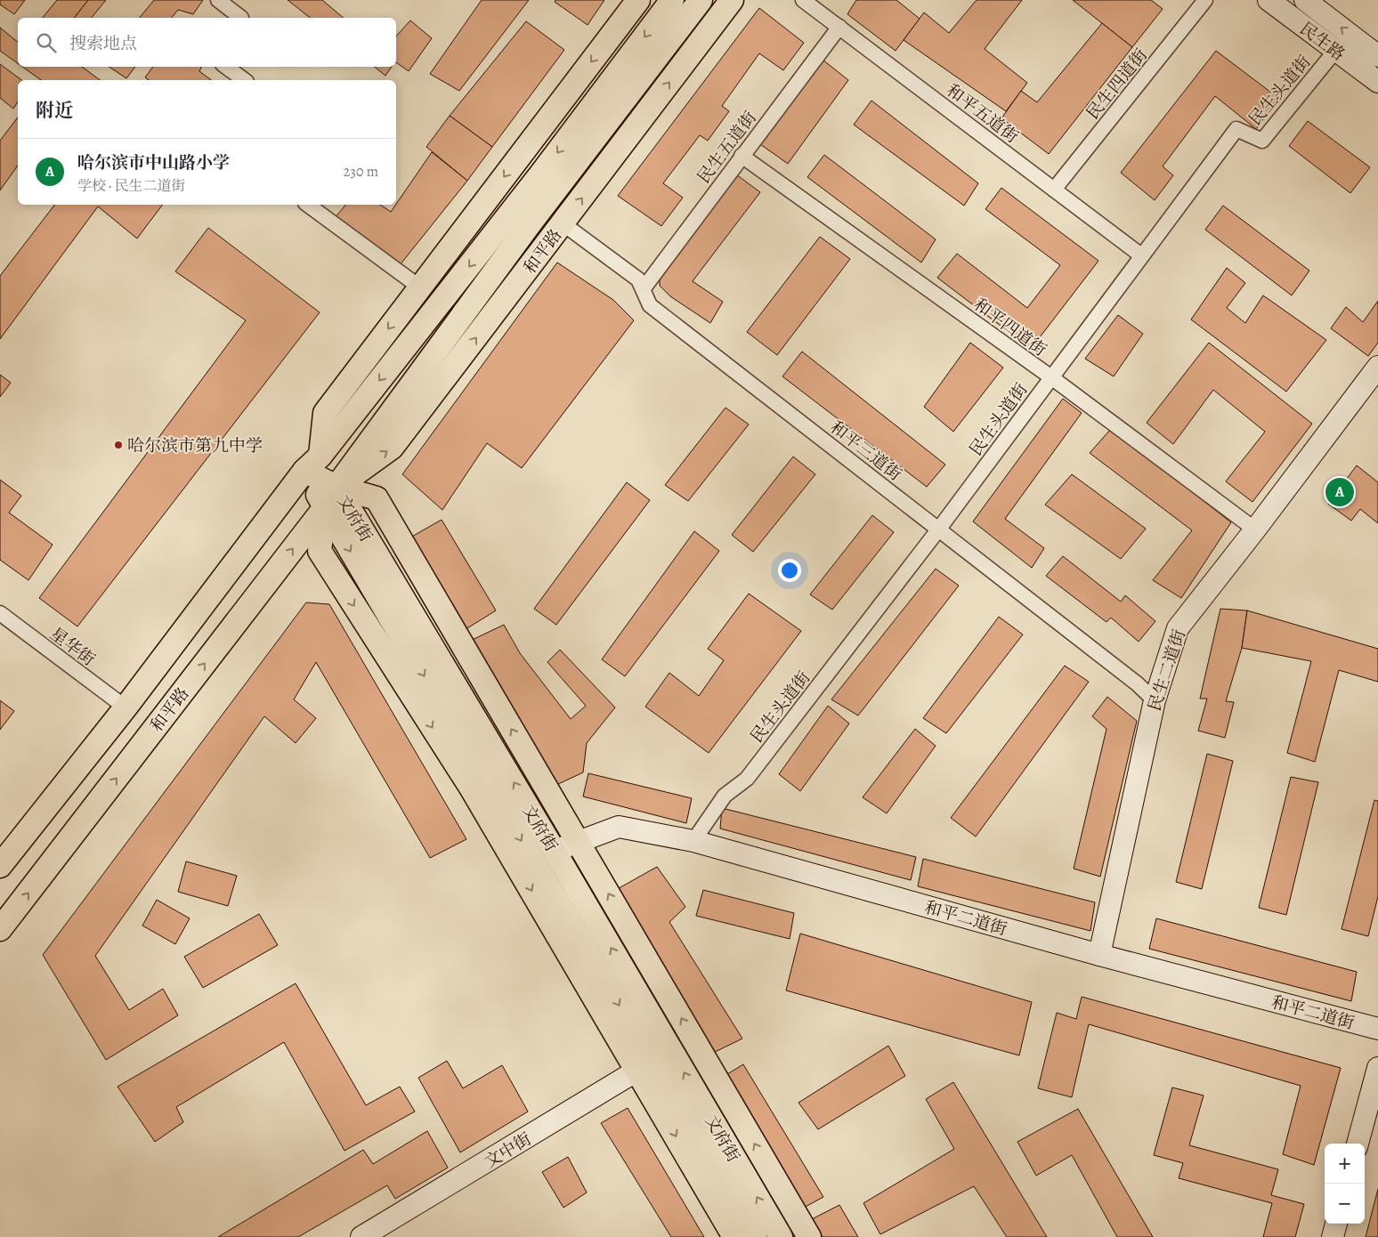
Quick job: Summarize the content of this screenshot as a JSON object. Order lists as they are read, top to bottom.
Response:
{
  "streets": {
    "main road": ["和平路", "文府街"],
    "street": [
      "民生路",
      "民生四道街",
      "民生头道街",
      "和平五道街",
      "民生五道街",
      "和平四道街",
      "和平三道街",
      "星华街",
      "民生二道街",
      "和平二道街",
      "文中街"
    ]
  },
  "crossings": [
    ["民生路", "民生头道街"],
    ["民生四道街", "和平五道街"],
    ["民生头道街", "和平五道街"],
    ["民生头道街", "和平四道街"],
    ["民生头道街", "和平三道街"],
    ["民生头道街", "和平二道街"],
    ["和平五道街", "民生五道街"],
    ["民生五道街", "和平四道街"],
    ["民生五道街", "和平三道街"],
    ["和平路", "和平三道街"],
    ["和平路", "文府街"],
    ["和平四道街", "民生二道街"],
    ["和平三道街", "民生二道街"],
    ["文府街", "和平二道街"],
    ["文府街", "文中街"],
    ["民生二道街", "和平二道街"]
  ],
  "places": ["哈尔滨市第九中学"],
  "page": {
    "search": "搜索地点",
    "heading": "附近",
    "list": [
      {
        "mark": "A",
        "name": "哈尔滨市中山路小学",
        "note": "学校 · 民生二道街",
        "value": "230 m"
      }
    ],
    "pins": "A",
    "map_buttons": ["+", "−"]
  }
}
